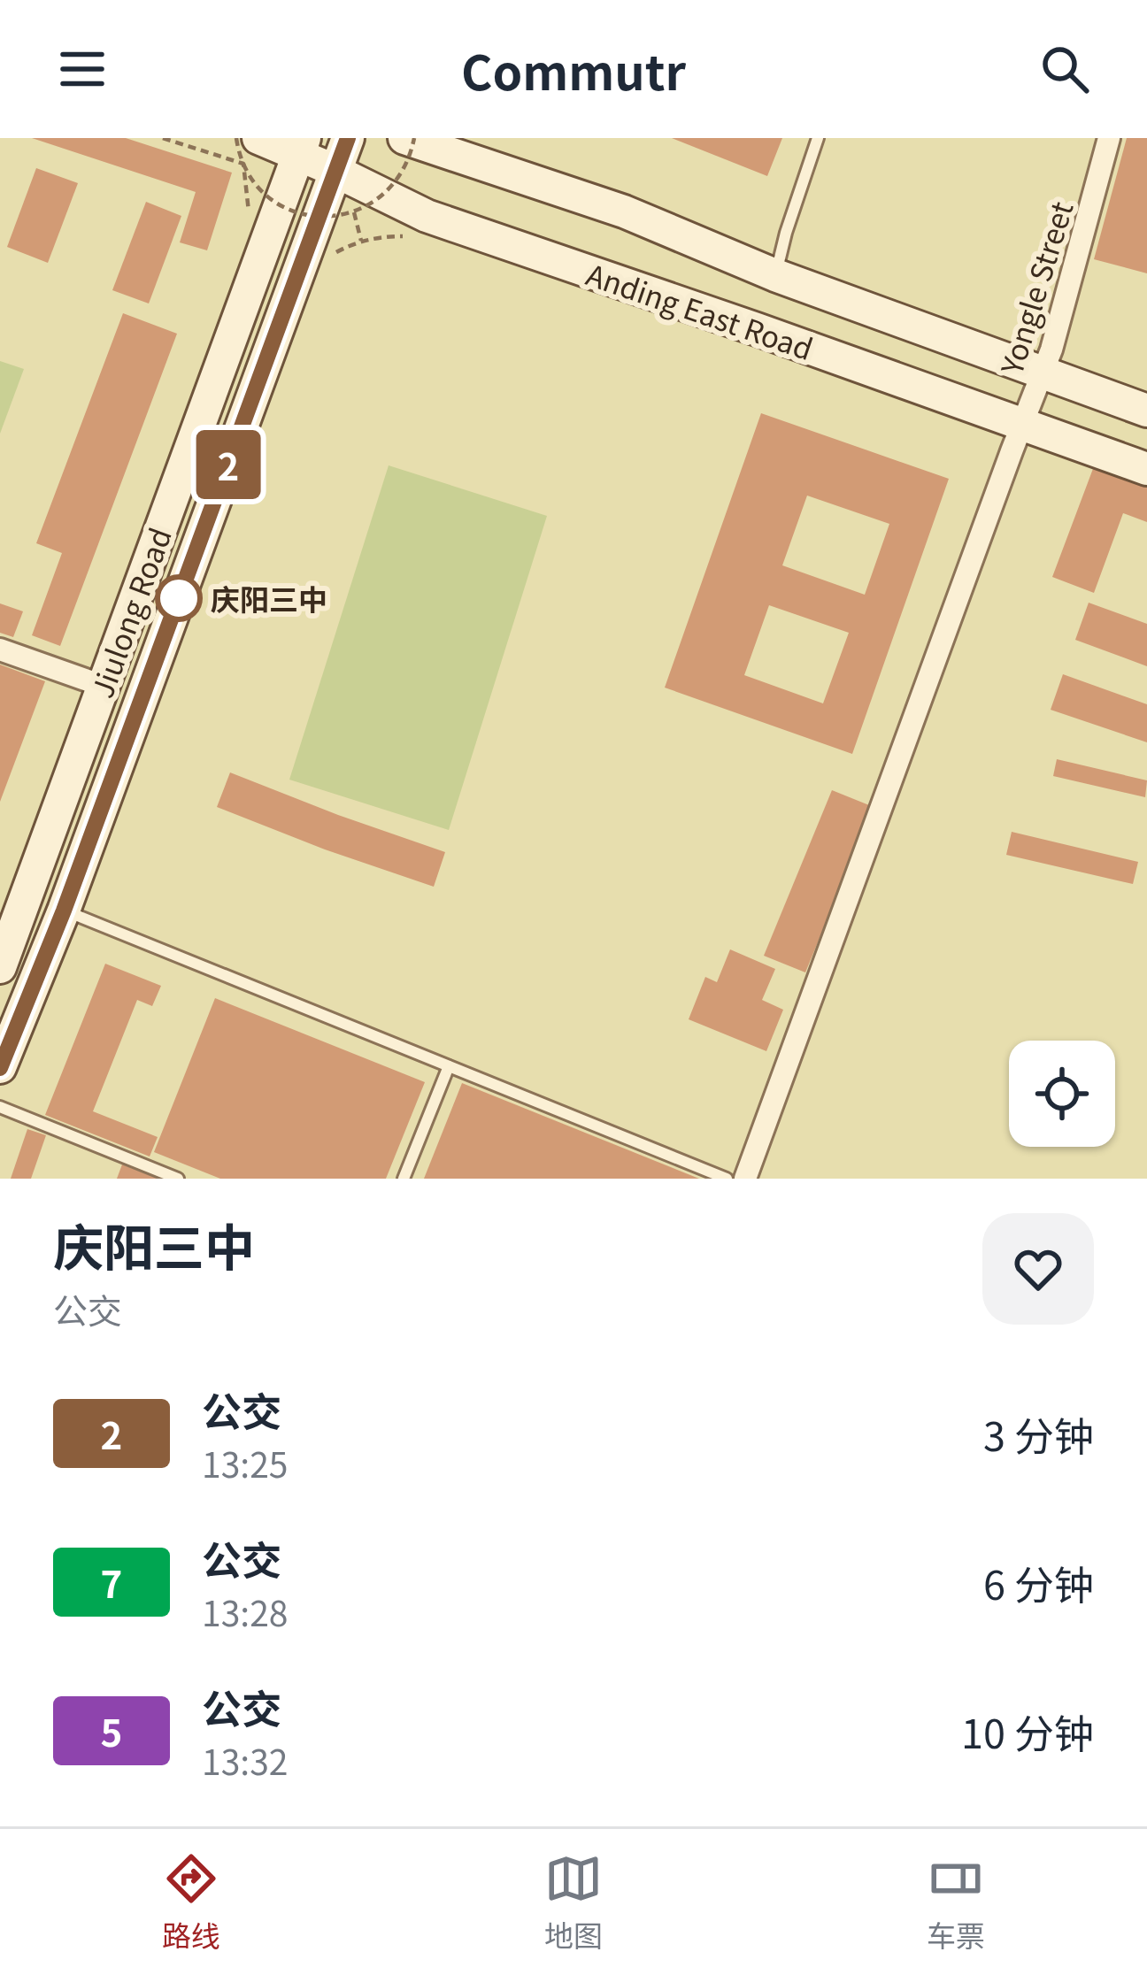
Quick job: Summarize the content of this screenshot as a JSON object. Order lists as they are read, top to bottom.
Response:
{
  "streets": {
    "main road": ["Anding East Road", "Jiulong Road"],
    "street": ["Yongle Street"]
  },
  "crossings": [
    ["Yongle Street", "Anding East Road"],
    ["Anding East Road", "Jiulong Road"]
  ],
  "places": ["庆阳三中"],
  "lines": ["bus line 2"],
  "page": {
    "header": "Commutr",
    "on_map": "2",
    "heading": ["庆阳三中", "公交"],
    "list": [
      {
        "mark": "2",
        "name": "公交",
        "note": "13:25",
        "value": "3 分钟"
      },
      {
        "mark": "7",
        "name": "公交",
        "note": "13:28",
        "value": "6 分钟"
      },
      {
        "mark": "5",
        "name": "公交",
        "note": "13:32",
        "value": "10 分钟"
      }
    ],
    "tabs": ["路线", "地图", "车票"]
  }
}
